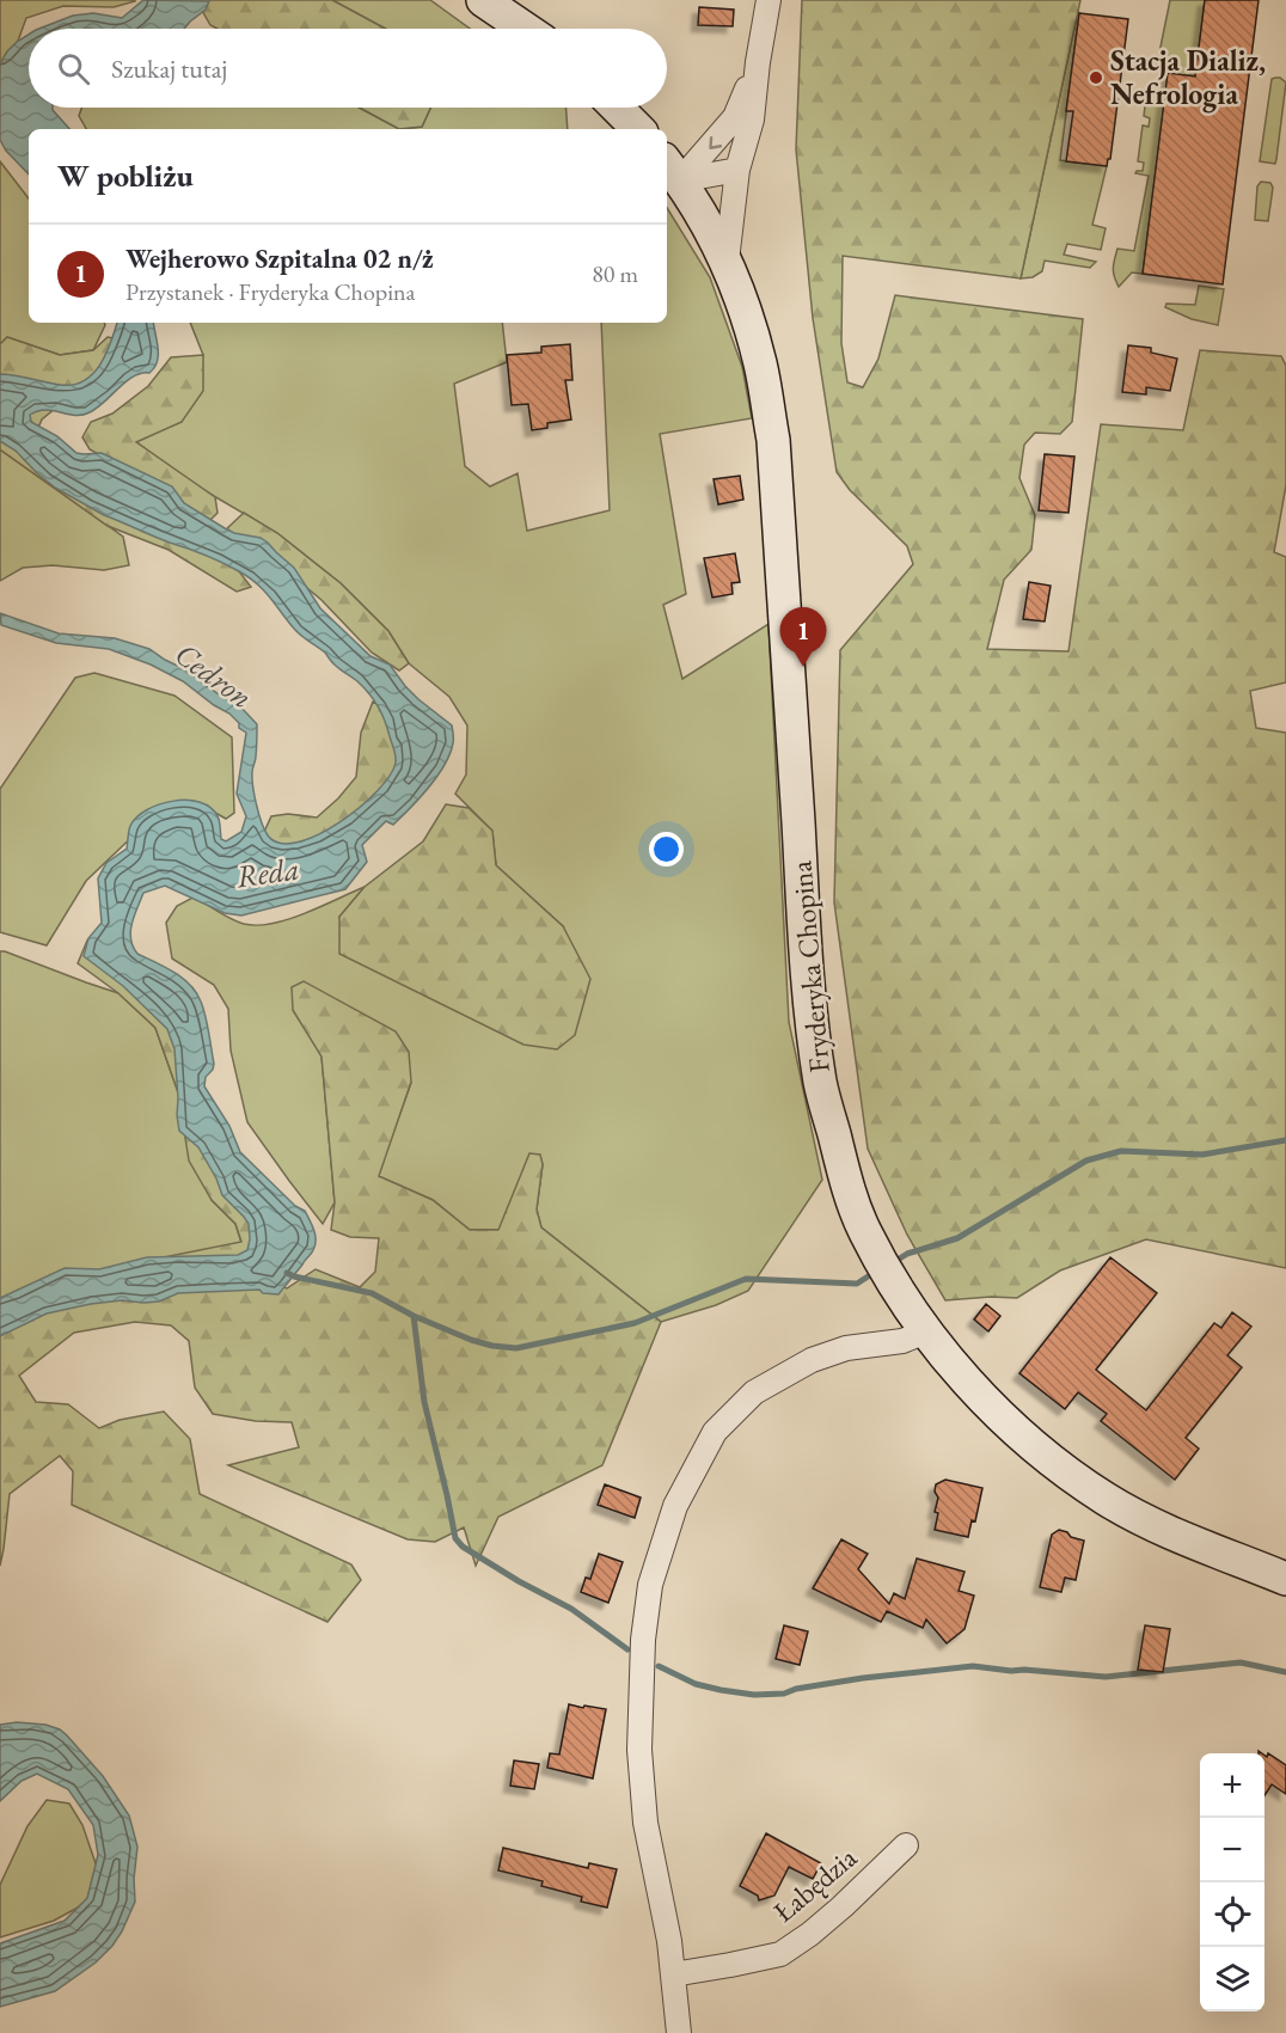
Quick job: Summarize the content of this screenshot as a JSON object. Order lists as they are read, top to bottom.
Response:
{
  "streets": {
    "street": ["Fryderyka Chopina", "Łabędzia"]
  },
  "water": ["Cedron", "Reda"],
  "places": ["Stacja Dializ, Nefrologia"],
  "page": {
    "search": "Szukaj tutaj",
    "heading": "W pobliżu",
    "list": [
      {
        "mark": "1",
        "name": "Wejherowo Szpitalna 02 n/ż",
        "note": "Przystanek · Fryderyka Chopina",
        "value": "80 m"
      }
    ],
    "pins": "1",
    "map_buttons": ["+", "−"]
  }
}
